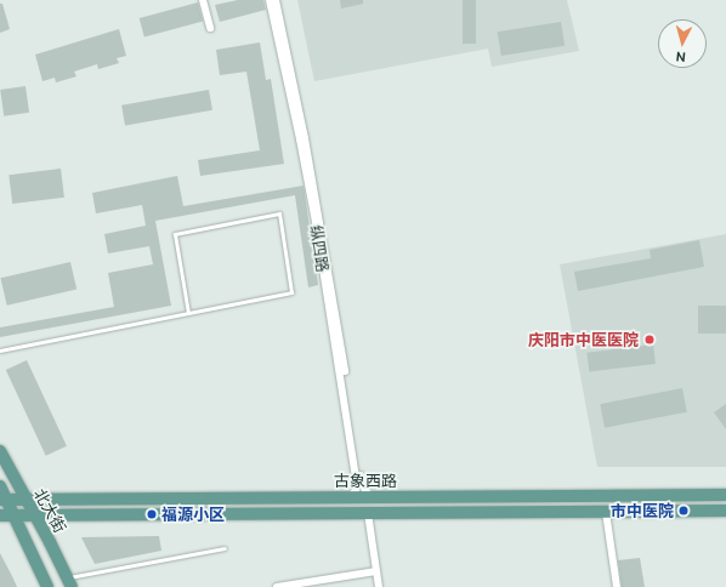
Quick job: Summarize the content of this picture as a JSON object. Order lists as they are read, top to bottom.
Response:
{
  "streets": {
    "main road": ["古象西路", "北大街"],
    "street": ["纵四路"]
  },
  "crossings": [
    ["纵四路", "古象西路"],
    ["古象西路", "北大街"]
  ],
  "places": ["庆阳市中医医院", "市中医院", "福源小区"],
  "north": "bottom"
}
